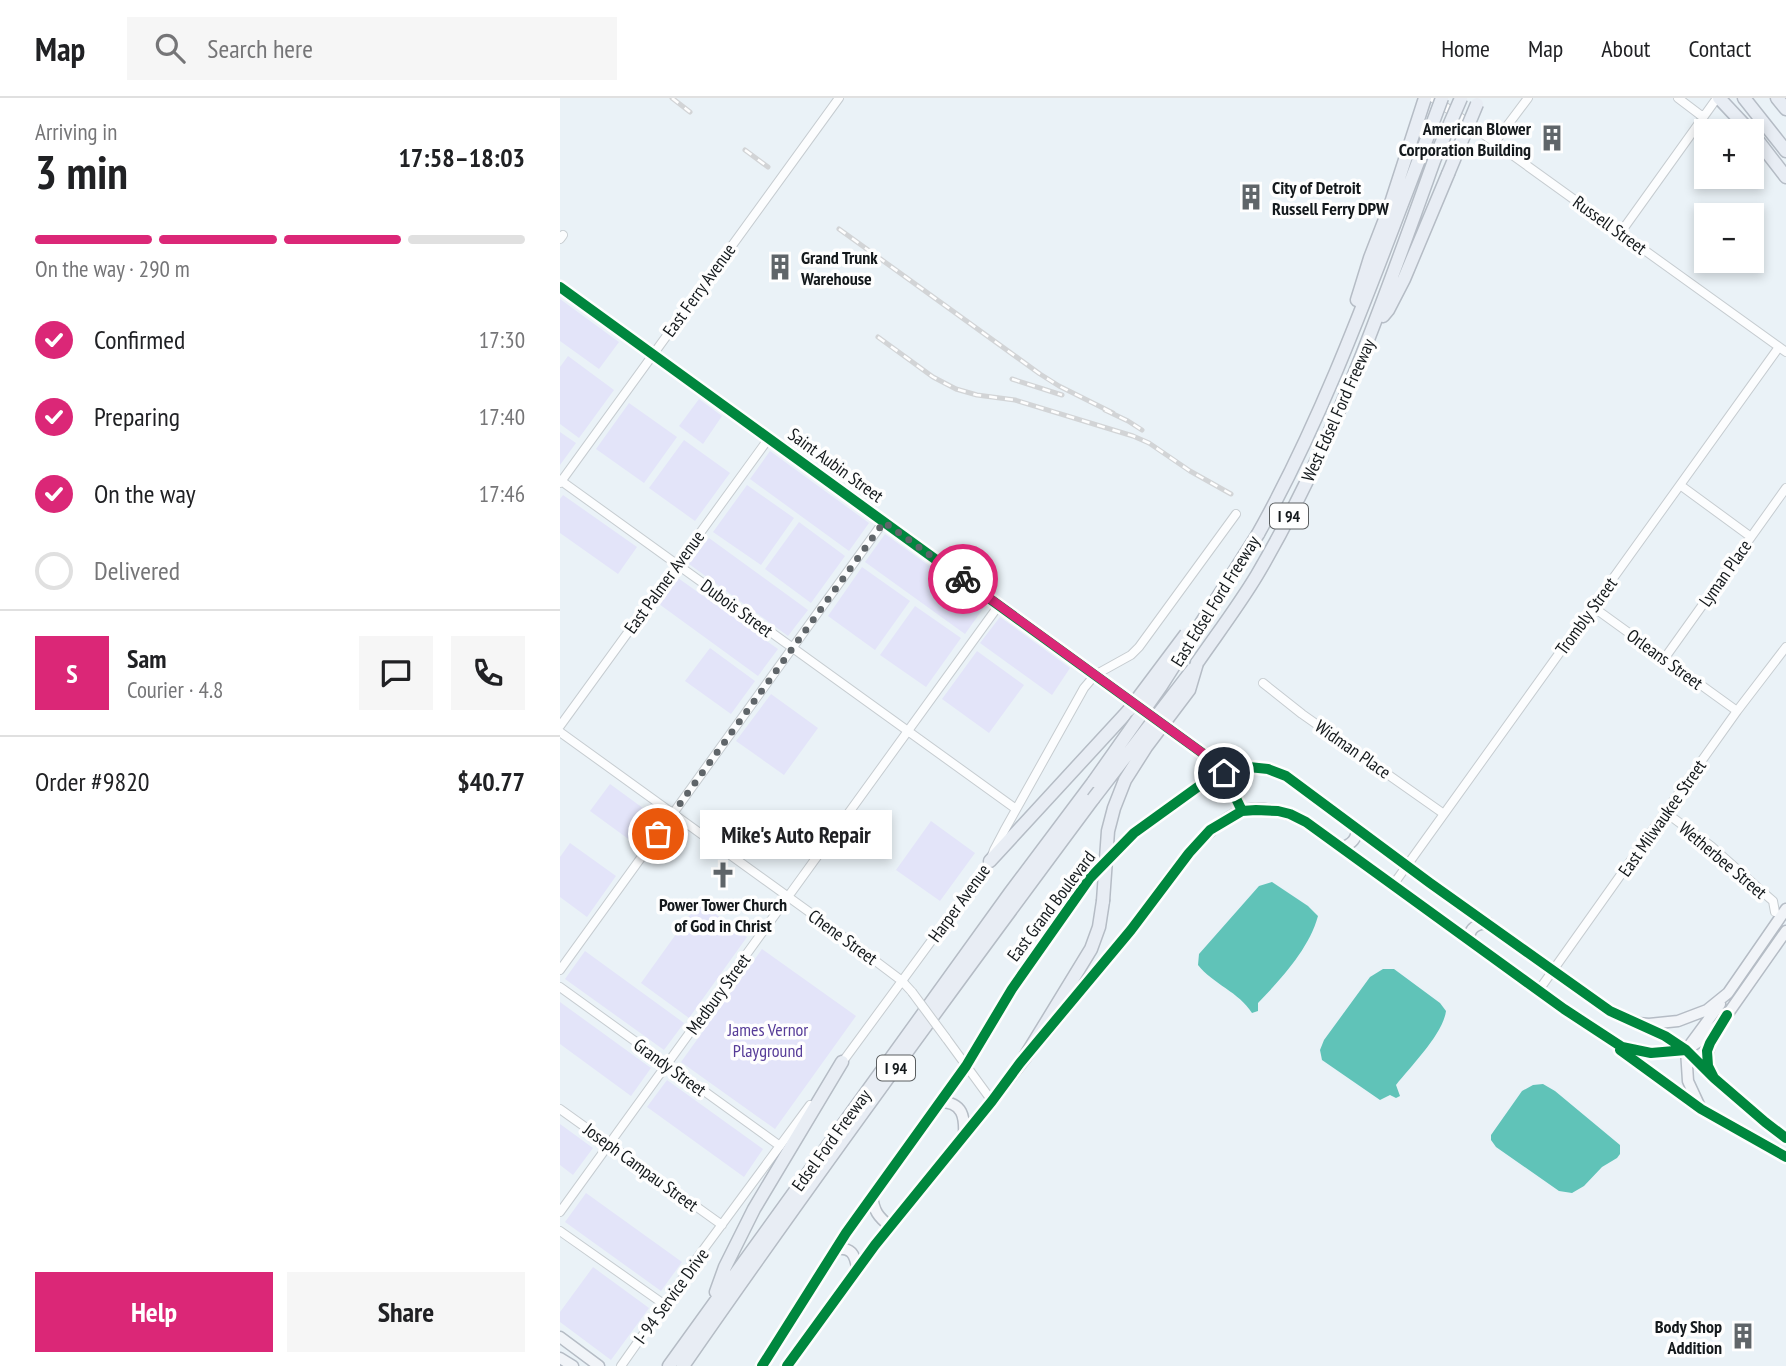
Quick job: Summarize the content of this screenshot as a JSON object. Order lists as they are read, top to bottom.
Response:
{
  "streets": {
    "highway": [
      "West Edsel Ford Freeway",
      "I 94",
      "East Edsel Ford Freeway",
      "Edsel Ford Freeway"
    ],
    "main road": ["East Grand Boulevard"],
    "street": [
      "Russell Street",
      "East Ferry Avenue",
      "Saint Aubin Street",
      "Lyman Place",
      "East Palmer Avenue",
      "Dubois Street",
      "Trombly Street",
      "Orleans Street",
      "Widman Place",
      "East Milwaukee Street",
      "Wetherbee Street",
      "Harper Avenue",
      "Chene Street",
      "Medbury Street",
      "Grandy Street",
      "Joseph Campau Street",
      "I- 94 Service Drive"
    ]
  },
  "crossings": [
    ["Russell Street", "Trombly Street"],
    ["East Ferry Avenue", "Saint Aubin Street"],
    ["East Ferry Avenue", "Dubois Street"],
    ["West Edsel Ford Freeway", "Edsel Ford Freeway"],
    ["Saint Aubin Street", "East Palmer Avenue"],
    ["Saint Aubin Street", "Harper Avenue"],
    ["Saint Aubin Street", "East Grand Boulevard"],
    ["Saint Aubin Street", "Medbury Street"],
    ["Lyman Place", "Orleans Street"],
    ["East Palmer Avenue", "Dubois Street"],
    ["East Edsel Ford Freeway", "Edsel Ford Freeway"],
    ["Dubois Street", "Harper Avenue"],
    ["Dubois Street", "Medbury Street"],
    ["Trombly Street", "Orleans Street"],
    ["Trombly Street", "Widman Place"],
    ["Trombly Street", "East Grand Boulevard"],
    ["Orleans Street", "East Milwaukee Street"],
    ["East Milwaukee Street", "Wetherbee Street"],
    ["East Milwaukee Street", "East Grand Boulevard"],
    ["Harper Avenue", "Chene Street"],
    ["Harper Avenue", "Grandy Street"],
    ["Harper Avenue", "Joseph Campau Street"],
    ["Harper Avenue", "I- 94 Service Drive"],
    ["East Grand Boulevard", "Chene Street"],
    ["Chene Street", "Medbury Street"],
    ["Medbury Street", "Grandy Street"],
    ["Medbury Street", "Joseph Campau Street"],
    ["Joseph Campau Street", "I- 94 Service Drive"]
  ],
  "parks": ["James Vernor Playground"],
  "places": {
    "building": [
      "American Blower Corporation Building",
      "City of Detroit Russell Ferry DPW",
      "Grand Trunk Warehouse",
      "Body Shop Addition"
    ],
    "other": ["Mike's Auto Repair"],
    "church": ["Power Tower Church of God in Christ"]
  },
  "page": {
    "header": "Map",
    "search": "Search here",
    "nav": [
      "Home",
      "Map",
      "About",
      "Contact"
    ],
    "heading": ["3 min", "Arriving in", "17:58–18:03"],
    "panel": [
      "Sam",
      "Courier · 4.8",
      "Order #9820",
      "$40.77"
    ],
    "map_buttons": ["+", "−"],
    "bar": "On the way · 290 m",
    "list": [
      ["Confirmed", "17:30"],
      ["Preparing", "17:40"],
      ["On the way", "17:46"],
      "Delivered"
    ],
    "round": "S",
    "bubble": "Mike's Auto Repair",
    "buttons": ["Help", "Share"]
  }
}
